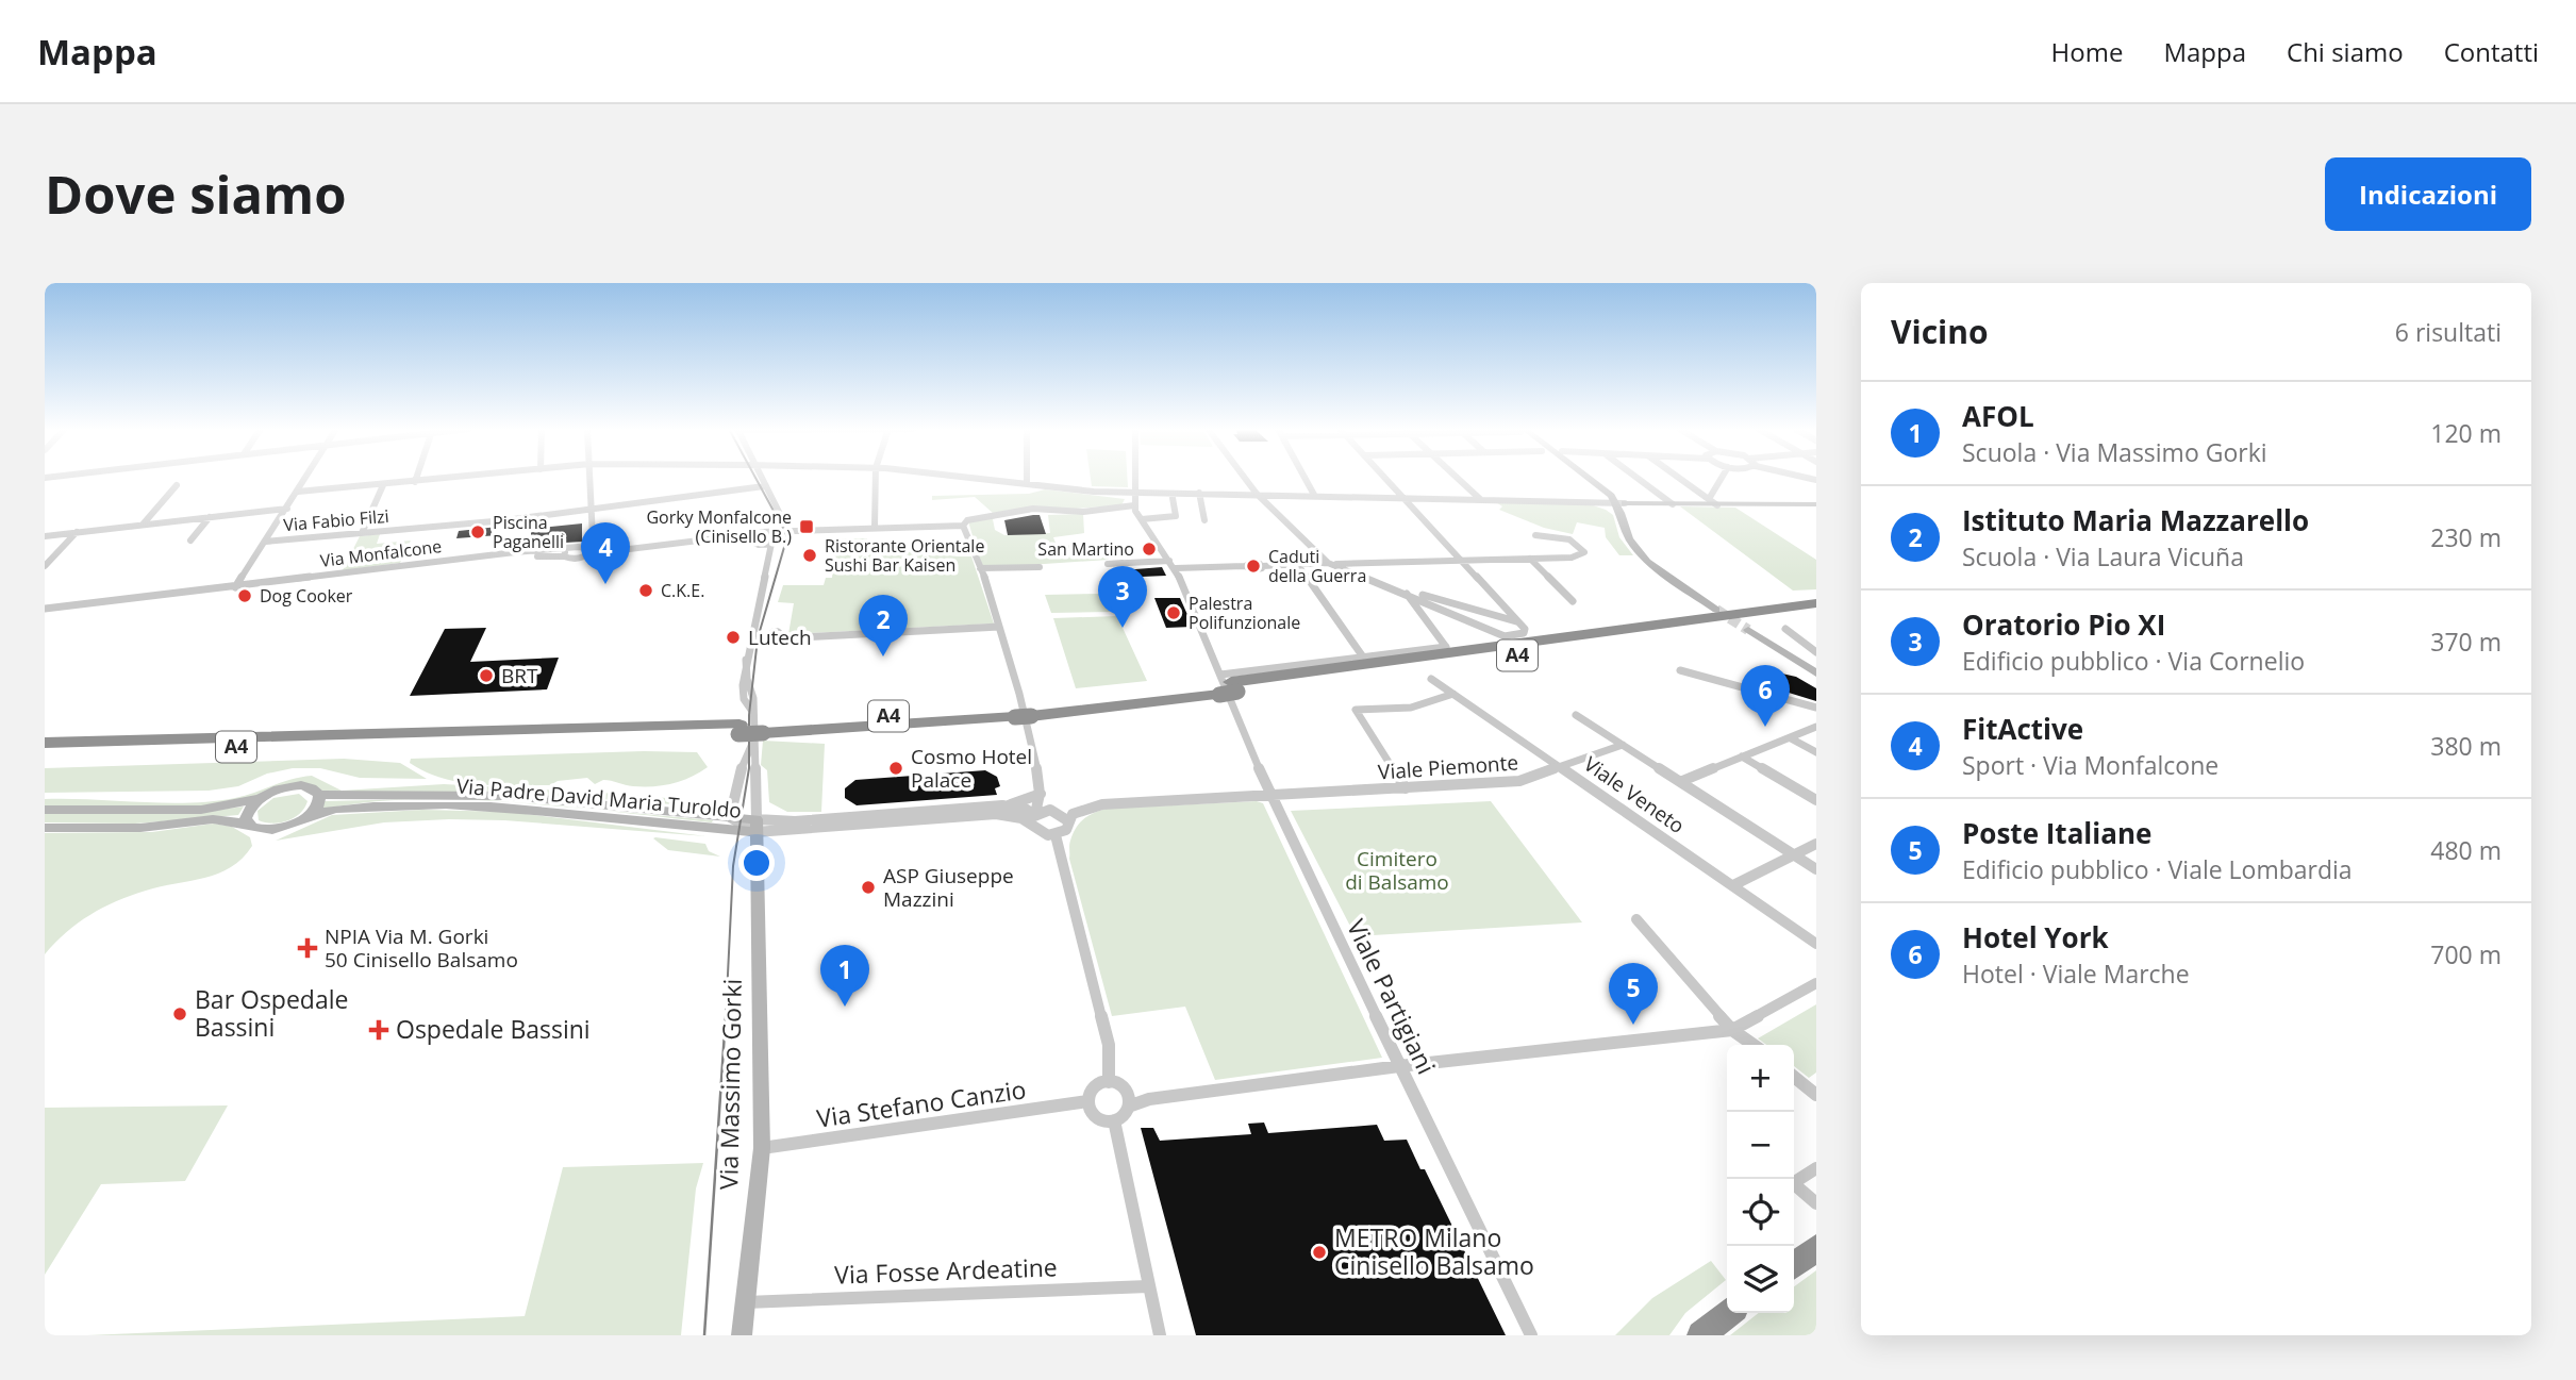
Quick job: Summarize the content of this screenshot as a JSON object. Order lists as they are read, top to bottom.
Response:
{
  "streets": {
    "highway": ["A4"],
    "street": [
      "Via Fabio Filzi",
      "Via Monfalcone",
      "Viale Piemonte",
      "Viale Veneto",
      "Via Padre David Maria Turoldo",
      "Viale Partigiani",
      "Via Massimo Gorki",
      "Via Stefano Canzio",
      "Via Fosse Ardeatine"
    ]
  },
  "crossings": [
    ["A4", "Viale Partigiani"],
    ["A4", "Via Massimo Gorki"],
    ["Viale Piemonte", "Viale Veneto"],
    ["Viale Piemonte", "Viale Partigiani"],
    ["Via Padre David Maria Turoldo", "Via Massimo Gorki"],
    ["Via Massimo Gorki", "Via Stefano Canzio"],
    ["Via Massimo Gorki", "Via Fosse Ardeatine"]
  ],
  "parks": ["Cimitero di Balsamo"],
  "places": {
    "transit": ["Gorky Monfalcone (Cinisello B.)"],
    "other": [
      "Piscina Paganelli",
      "San Martino",
      "Ristorante Orientale Sushi Bar Kaisen",
      "Caduti della Guerra",
      "C.K.E.",
      "Dog Cooker",
      "Palestra Polifunzionale",
      "Lutech",
      "BRT",
      "Cosmo Hotel Palace",
      "ASP Giuseppe Mazzini",
      "Bar Ospedale Bassini",
      "METRO Milano Cinisello Balsamo"
    ],
    "health": ["NPIA Via M. Gorki 50 Cinisello Balsamo", "Ospedale Bassini"]
  },
  "page": {
    "header": "Mappa",
    "nav": [
      "Home",
      "Mappa",
      "Chi siamo",
      "Contatti"
    ],
    "buttons": "Indicazioni",
    "title": "Dove siamo",
    "heading": ["Vicino", "6 risultati"],
    "list": [
      {
        "mark": "1",
        "name": "AFOL",
        "note": "Scuola · Via Massimo Gorki",
        "value": "120 m"
      },
      {
        "mark": "2",
        "name": "Istituto Maria Mazzarello",
        "note": "Scuola · Via Laura Vicuña",
        "value": "230 m"
      },
      {
        "mark": "3",
        "name": "Oratorio Pio XI",
        "note": "Edificio pubblico · Via Cornelio",
        "value": "370 m"
      },
      {
        "mark": "4",
        "name": "FitActive",
        "note": "Sport · Via Monfalcone",
        "value": "380 m"
      },
      {
        "mark": "5",
        "name": "Poste Italiane",
        "note": "Edificio pubblico · Viale Lombardia",
        "value": "480 m"
      },
      {
        "mark": "6",
        "name": "Hotel York",
        "note": "Hotel · Viale Marche",
        "value": "700 m"
      }
    ],
    "pins": [
      "4",
      "3",
      "2",
      "6",
      "1",
      "5"
    ],
    "map_buttons": ["+", "−"]
  }
}
